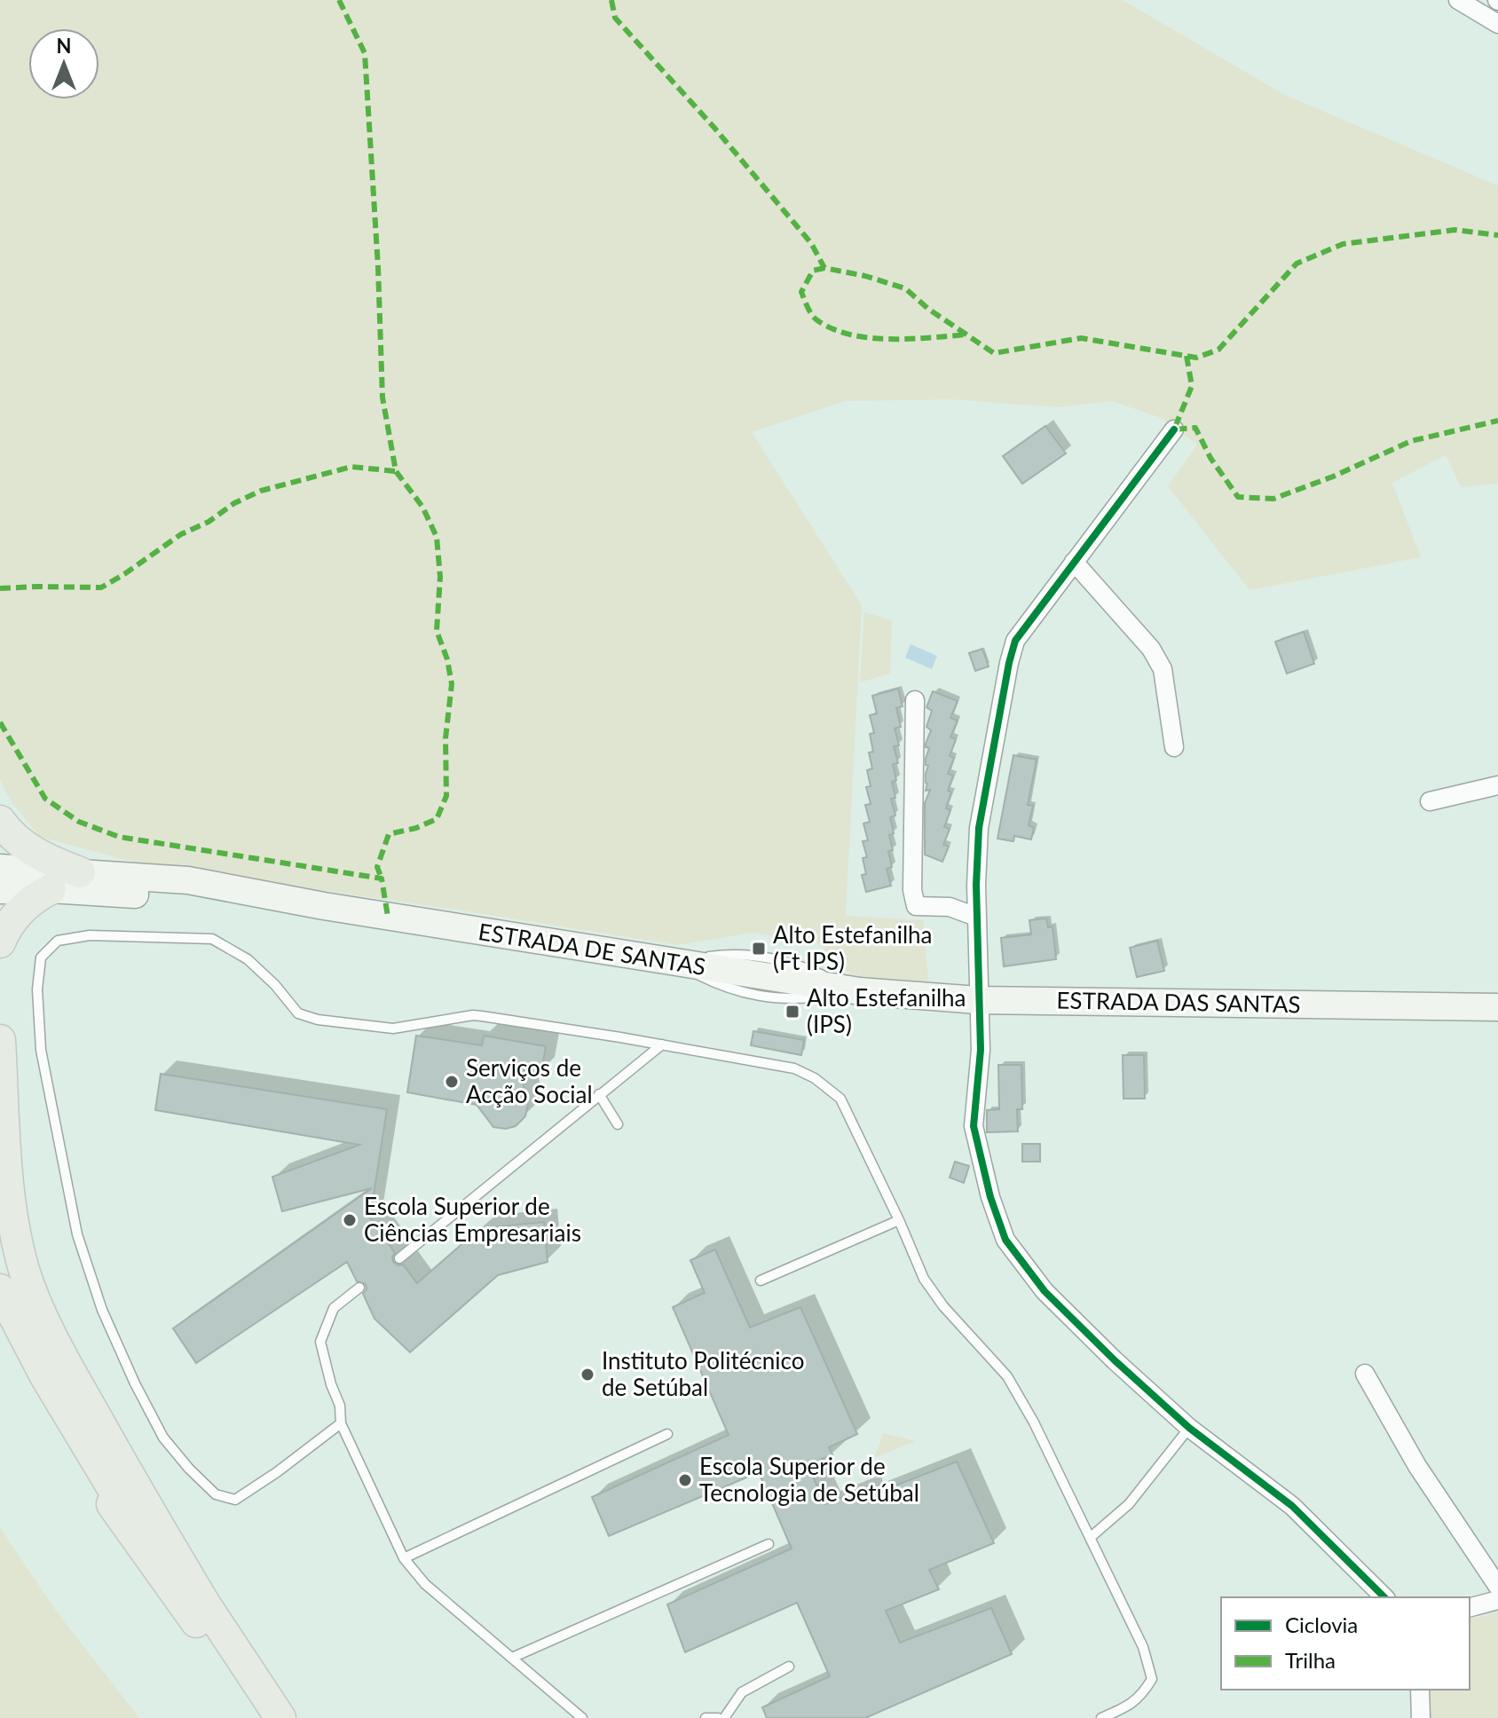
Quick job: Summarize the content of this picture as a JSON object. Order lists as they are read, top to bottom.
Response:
{
  "streets": {
    "main road": ["ESTRADA DE SANTAS", "ESTRADA DAS SANTAS"]
  },
  "crossings": [
    ["ESTRADA DE SANTAS", "ESTRADA DAS SANTAS"]
  ],
  "places": {
    "transit": ["Alto Estefanilha (Ft IPS)", "Alto Estefanilha (IPS)"],
    "other": [
      "Serviços de Acção Social",
      "Escola Superior de Ciências Empresariais",
      "Instituto Politécnico de Setúbal",
      "Escola Superior de Tecnologia de Setúbal"
    ]
  },
  "legend": ["Ciclovia", "Trilha"],
  "north": "top"
}
